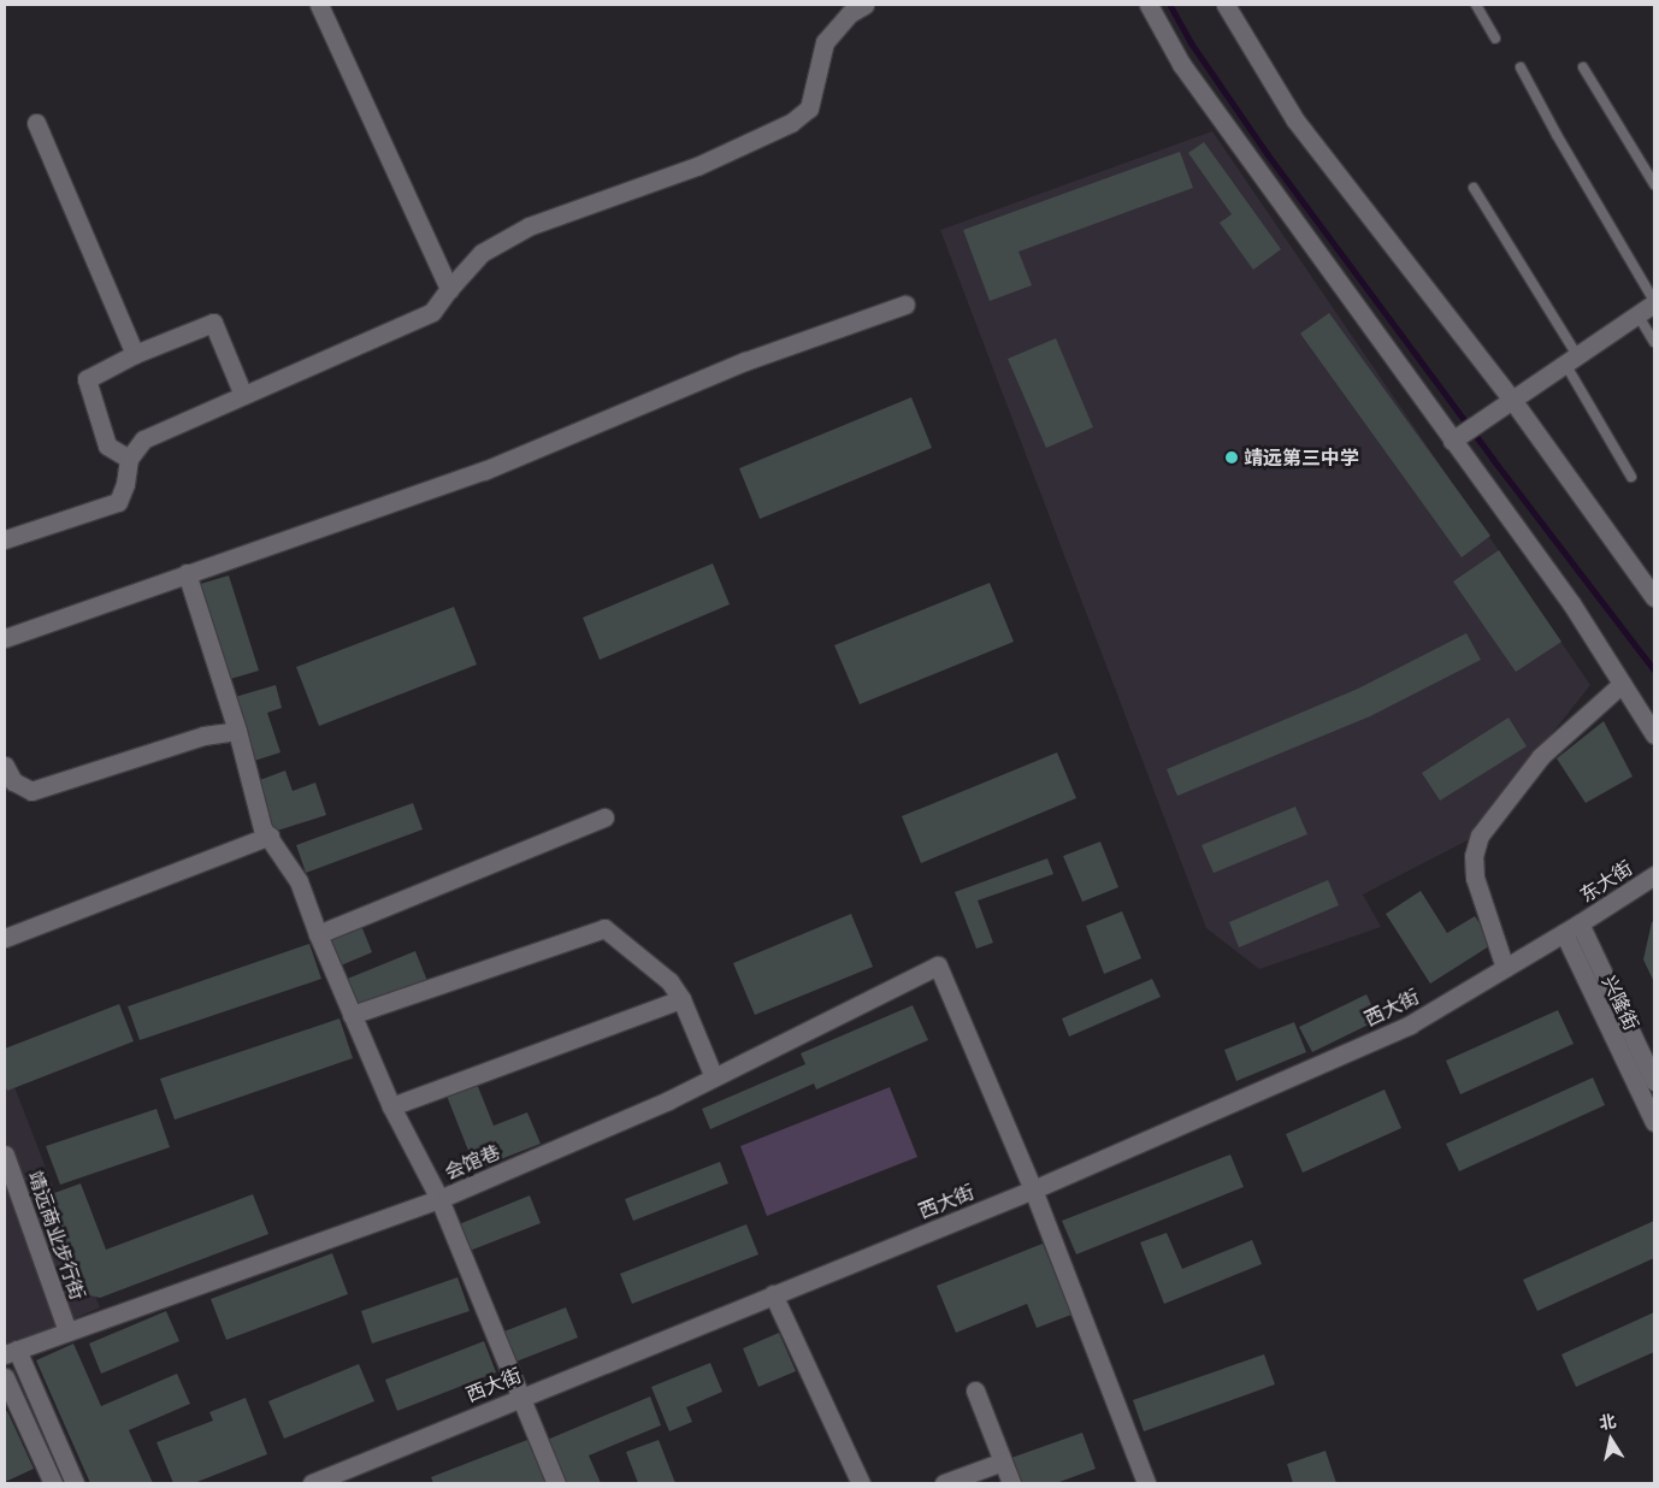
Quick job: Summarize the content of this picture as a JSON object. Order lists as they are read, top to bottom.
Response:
{
  "streets": {
    "street": [
      "东大街",
      "兴隆街",
      "西大街",
      "会馆巷",
      "靖远商业步行街"
    ]
  },
  "crossings": [
    ["东大街", "兴隆街"],
    ["东大街", "西大街"],
    ["兴隆街", "西大街"],
    ["西大街", "会馆巷"],
    ["会馆巷", "靖远商业步行街"]
  ],
  "places": ["靖远第三中学"],
  "north": "top"
}
